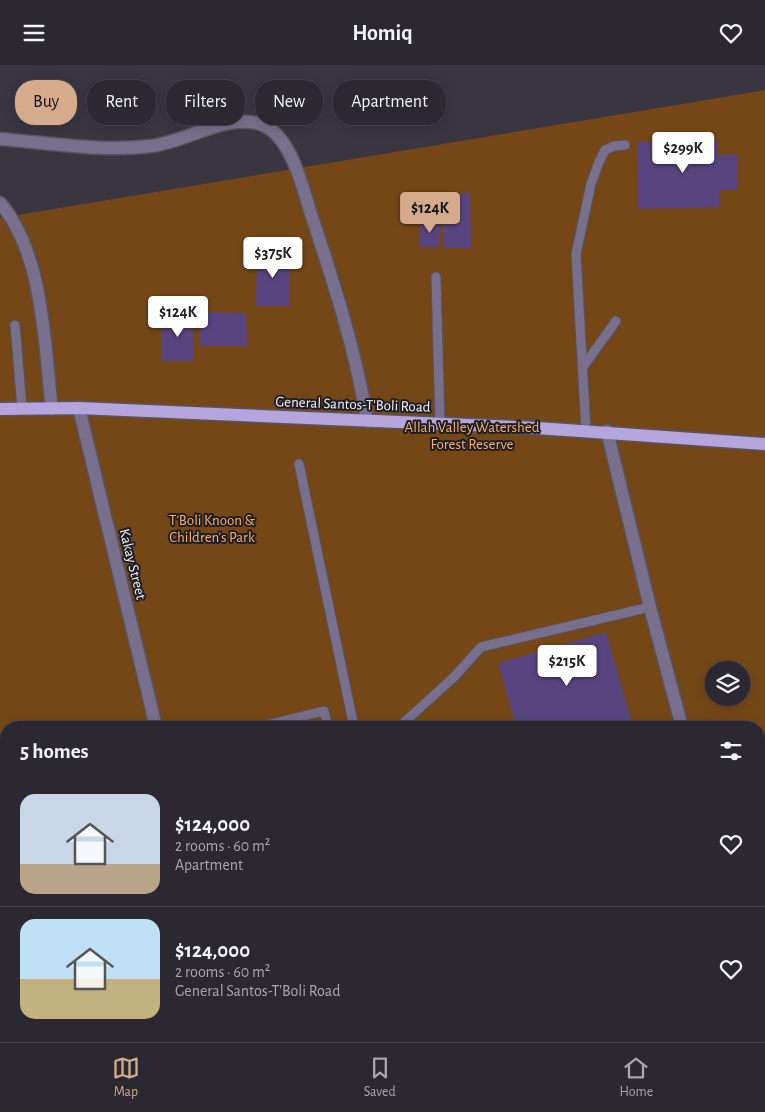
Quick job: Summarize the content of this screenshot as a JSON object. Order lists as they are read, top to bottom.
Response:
{
  "streets": {
    "main road": ["General Santos-T'Boli Road"],
    "street": ["Kakay Street"]
  },
  "crossings": [
    ["General Santos-T'Boli Road", "Kakay Street"]
  ],
  "parks": ["Allah Valley Watershed Forest Reserve", "T'Boli Knoon & Children's Park"],
  "page": {
    "header": "Homiq",
    "chip": [
      "Buy",
      "Rent",
      "Filters",
      "New",
      "Apartment"
    ],
    "price": [
      "$299K",
      "$124K",
      "$375K",
      "$124K",
      "$215K"
    ],
    "heading": "5 homes",
    "list": [
      {
        "name": "$124,000",
        "note": "2 rooms · 60 m² · Apartment"
      },
      {
        "name": "$124,000",
        "note": "2 rooms · 60 m² · General Santos-T'Boli Road"
      }
    ],
    "tabs": ["Map", "Saved", "Home"]
  }
}
